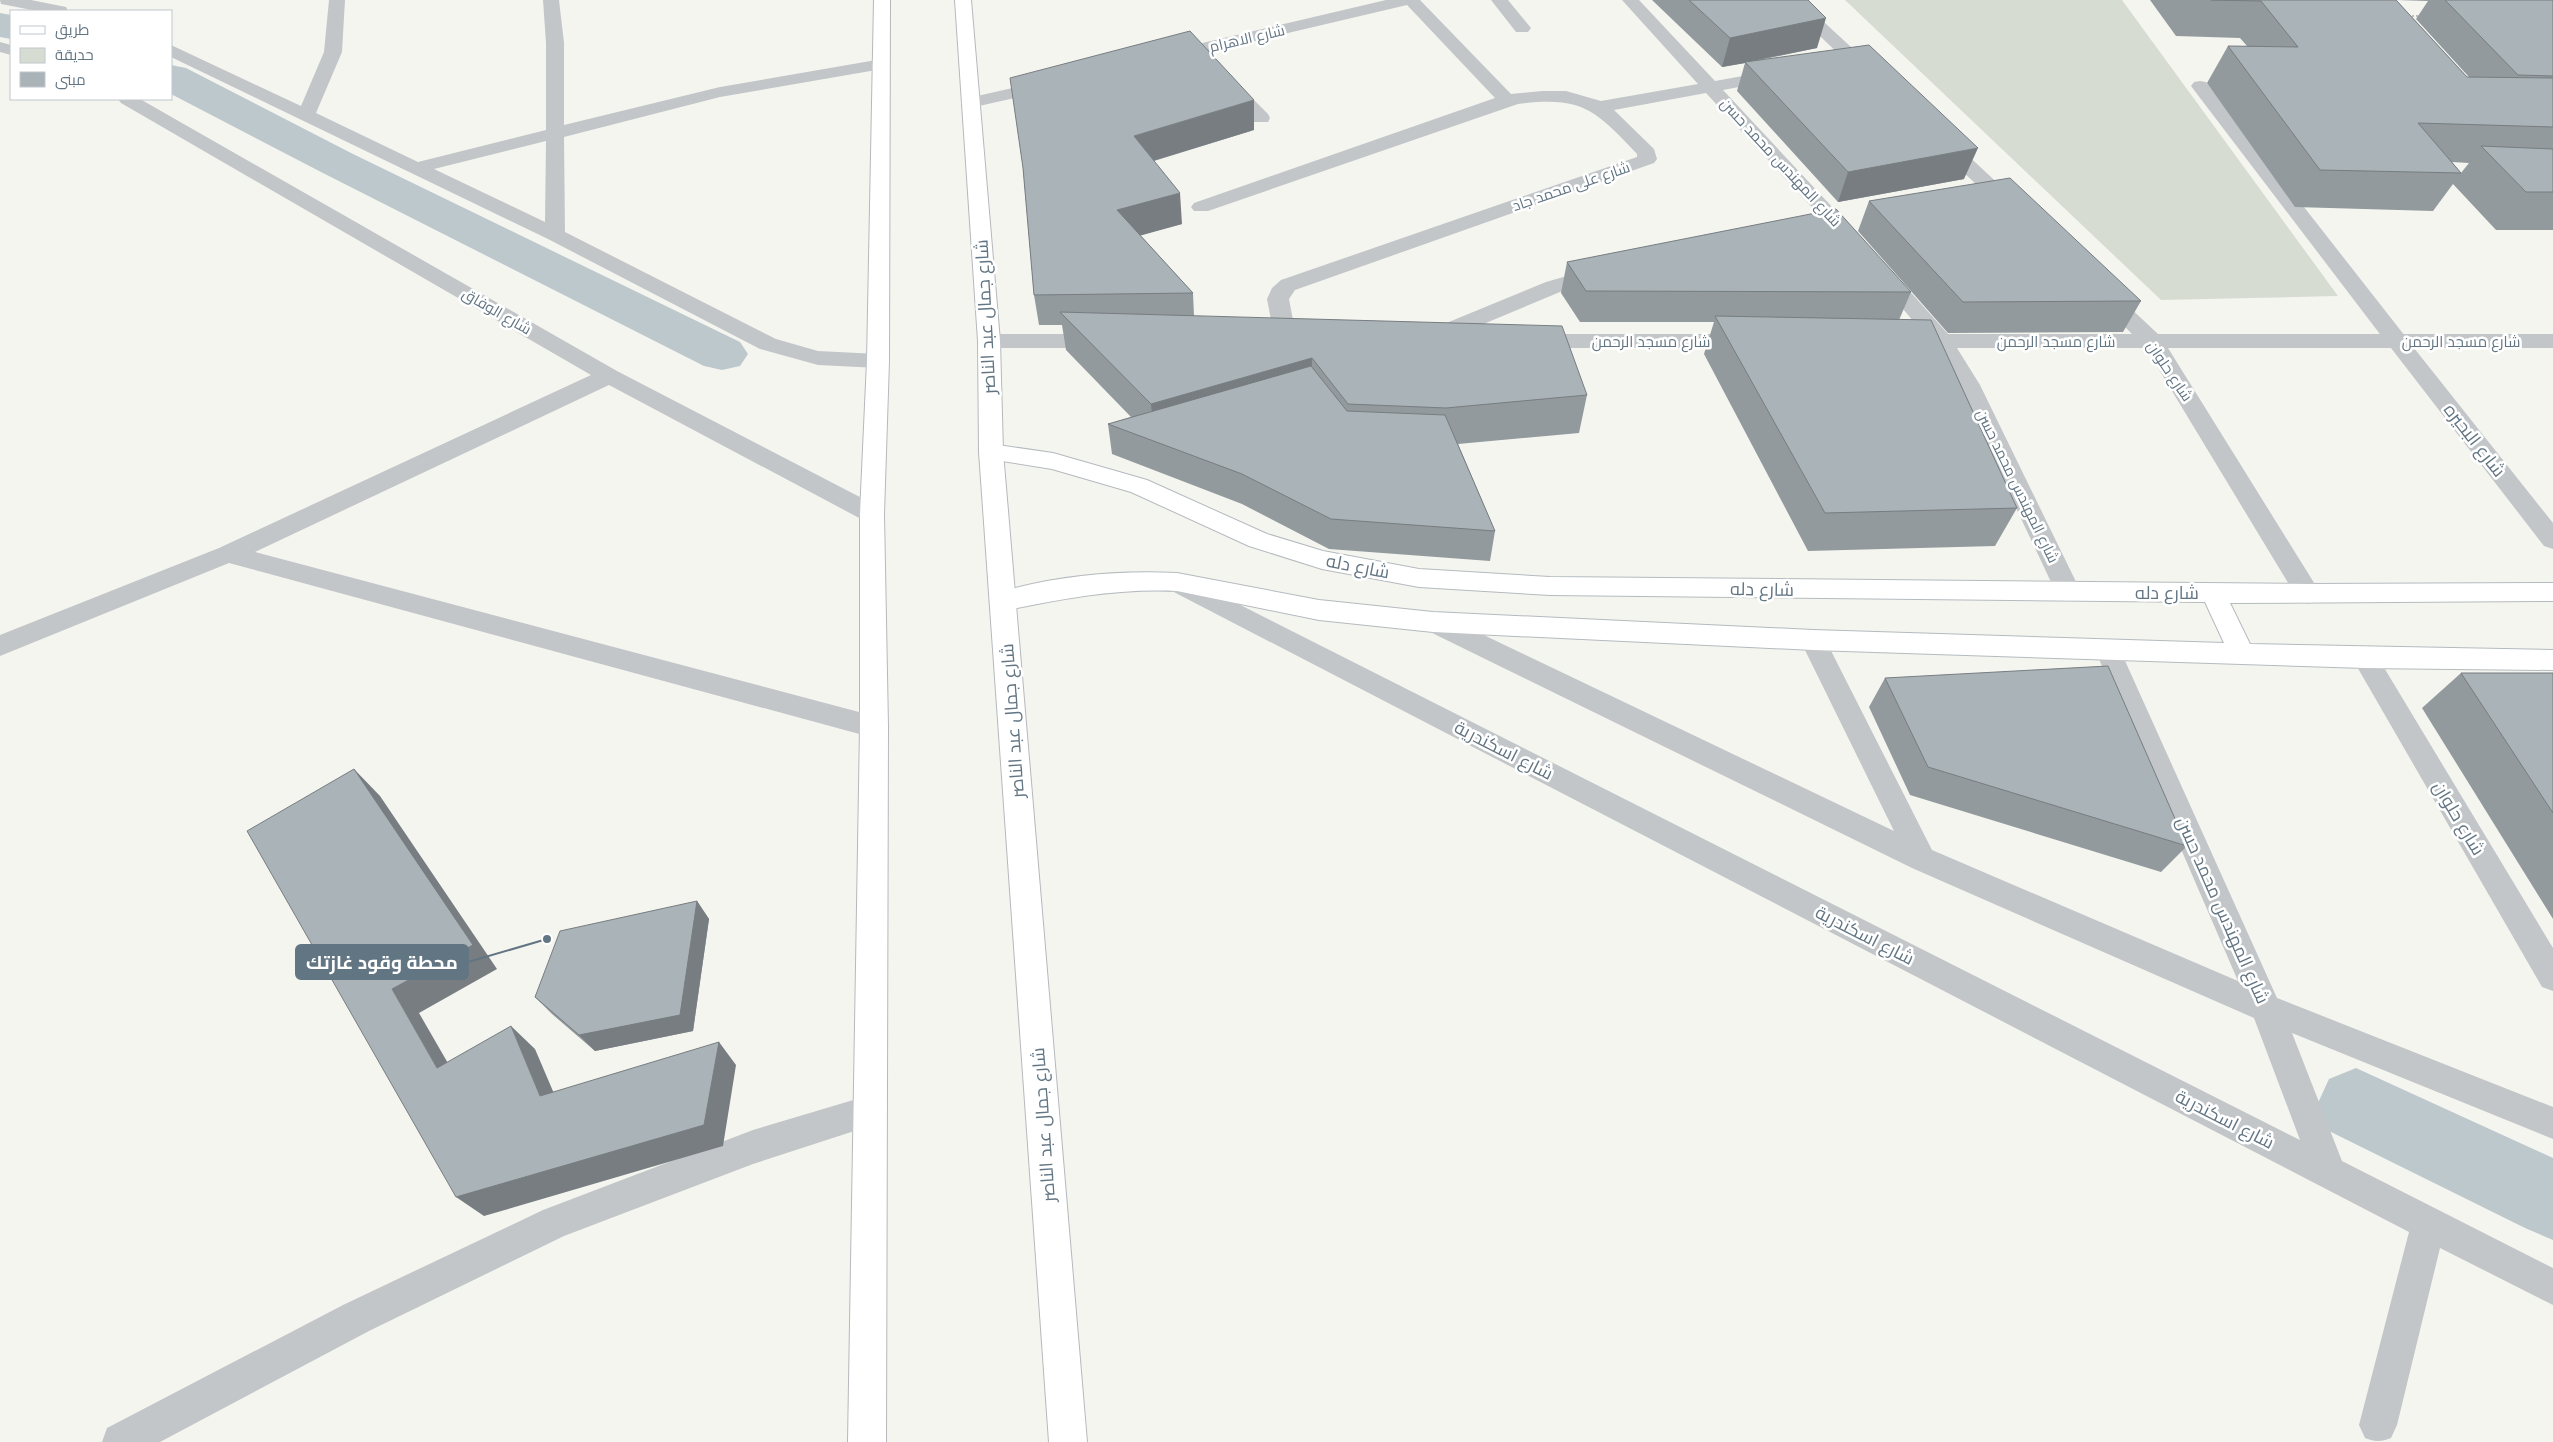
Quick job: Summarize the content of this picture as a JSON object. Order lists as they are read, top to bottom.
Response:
{
  "streets": {
    "main road": ["شارع جمال عبد الناصر", "شارع دله"],
    "street": [
      "شارع الاهرام",
      "شارع المهندس محمد حسن",
      "شارع على محمد جاد",
      "شارع الوفاق",
      "شارع مسجد الرحمن",
      "شارع حلوان",
      "شارع البحيره",
      "شارع اسكندرية"
    ]
  },
  "crossings": [
    ["شارع المهندس محمد حسن", "شارع مسجد الرحمن"],
    ["شارع المهندس محمد حسن", "شارع دله"],
    ["شارع المهندس محمد حسن", "شارع اسكندرية"],
    ["شارع جمال عبد الناصر", "شارع دله"],
    ["شارع مسجد الرحمن", "شارع حلوان"],
    ["شارع مسجد الرحمن", "شارع البحيره"],
    ["شارع حلوان", "شارع دله"]
  ],
  "places": ["محطة وقود غازتك"],
  "legend": ["طريق", "حديقة", "مبنى"]
}
